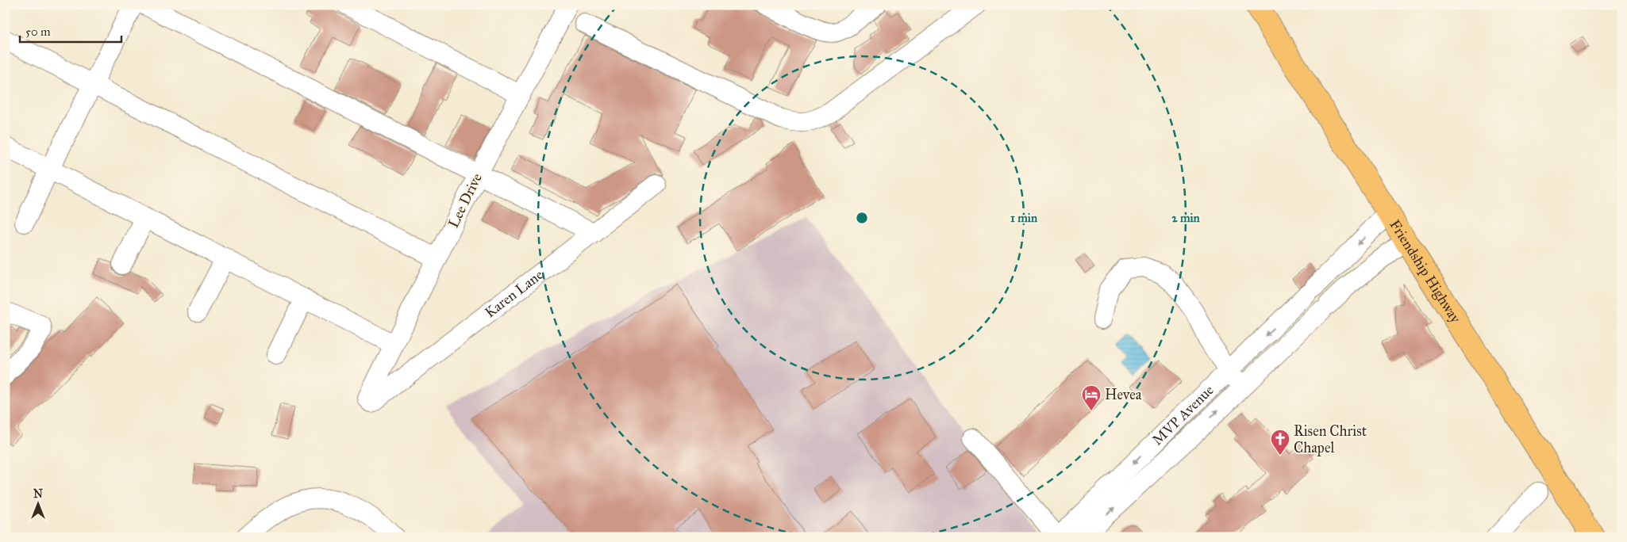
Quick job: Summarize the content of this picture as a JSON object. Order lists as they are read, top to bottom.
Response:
{
  "streets": {
    "main road": ["Friendship Highway"],
    "street": ["Lee Drive", "Karen Lane", "MVP Avenue"]
  },
  "crossings": [
    ["Lee Drive", "Karen Lane"],
    ["Friendship Highway", "MVP Avenue"]
  ],
  "places": {
    "hotel": ["Hevea"],
    "church": ["Risen Christ Chapel"]
  },
  "scale_bar": "50 m",
  "north": "top",
  "rings": ["1 min", "2 min"]
}
